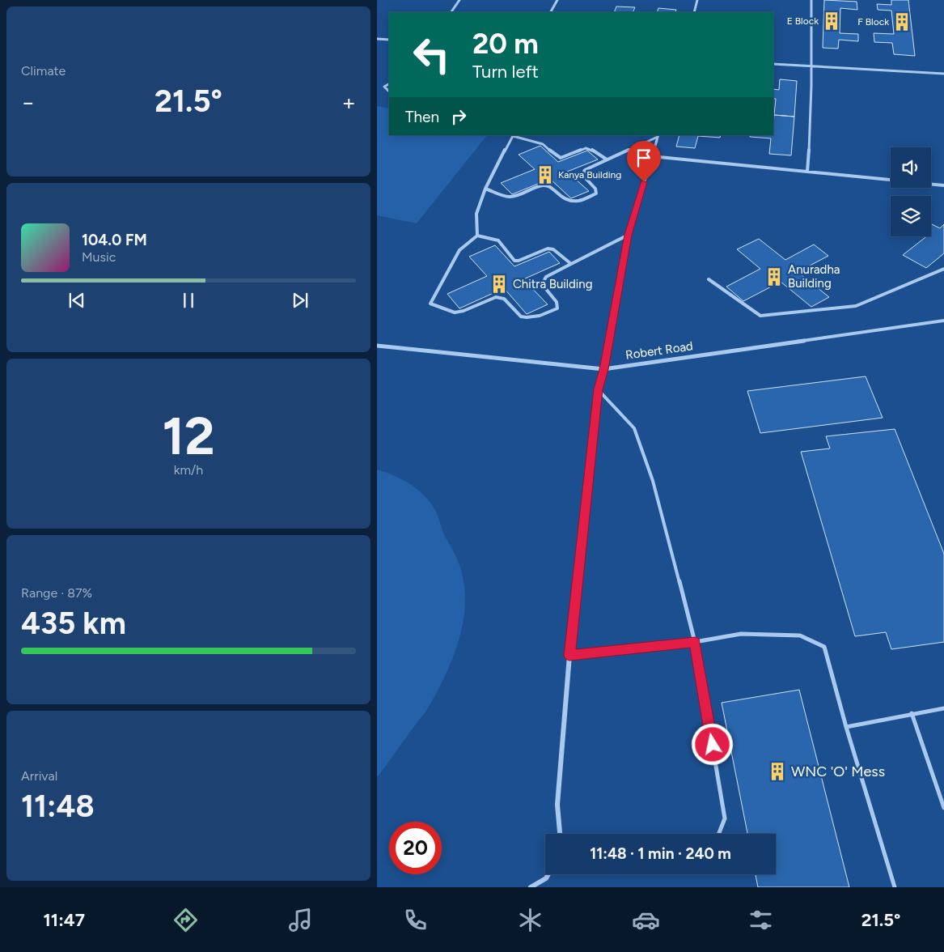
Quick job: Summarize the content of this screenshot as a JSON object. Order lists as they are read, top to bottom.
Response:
{
  "streets": {
    "street": ["Robert Road"]
  },
  "places": {
    "building": [
      "E Block",
      "F Block",
      "Kanya Building",
      "Anuradha Building",
      "Chitra Building",
      "WNC 'O' Mess"
    ]
  },
  "page": {
    "tile": [
      "Climate",
      ["12", "km/h"],
      ["Range · 87%", "435 km"],
      ["Arrival", "11:48"]
    ],
    "turn": ["20 m", "Turn left"],
    "heat": ["−", "21.5°", "+"],
    "then": "Then",
    "song": ["104.0 FM", "Music"],
    "limit": "20",
    "trip": "11:48 · 1 min · 240 m",
    "tabs": ["11:47", "21.5°"]
  }
}
